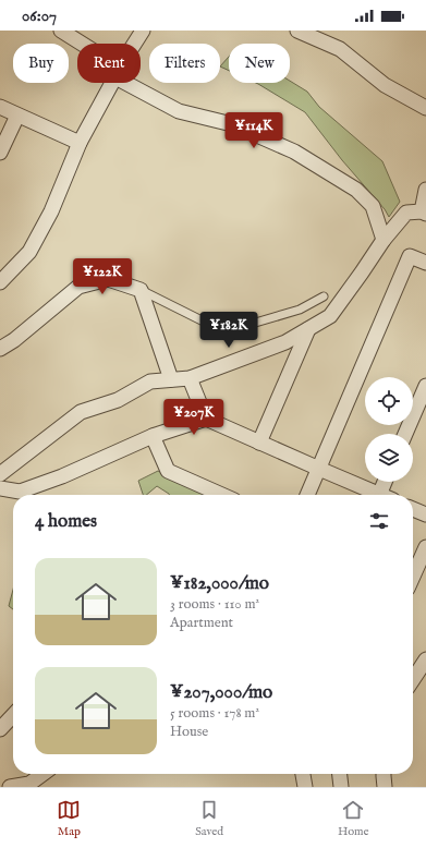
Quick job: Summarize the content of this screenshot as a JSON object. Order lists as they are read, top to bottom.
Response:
{
  "page": {
    "status": "06:07",
    "chip": [
      "Buy",
      "Rent",
      "Filters",
      "New"
    ],
    "price": [
      "¥114K",
      "¥122K",
      "¥182K",
      "¥207K"
    ],
    "heading": "4 homes",
    "list": [
      {
        "name": "¥182,000/mo",
        "note": "3 rooms · 110 m² · Apartment"
      },
      {
        "name": "¥207,000/mo",
        "note": "5 rooms · 178 m² · House"
      }
    ],
    "tabs": ["Map", "Saved", "Home"]
  }
}
